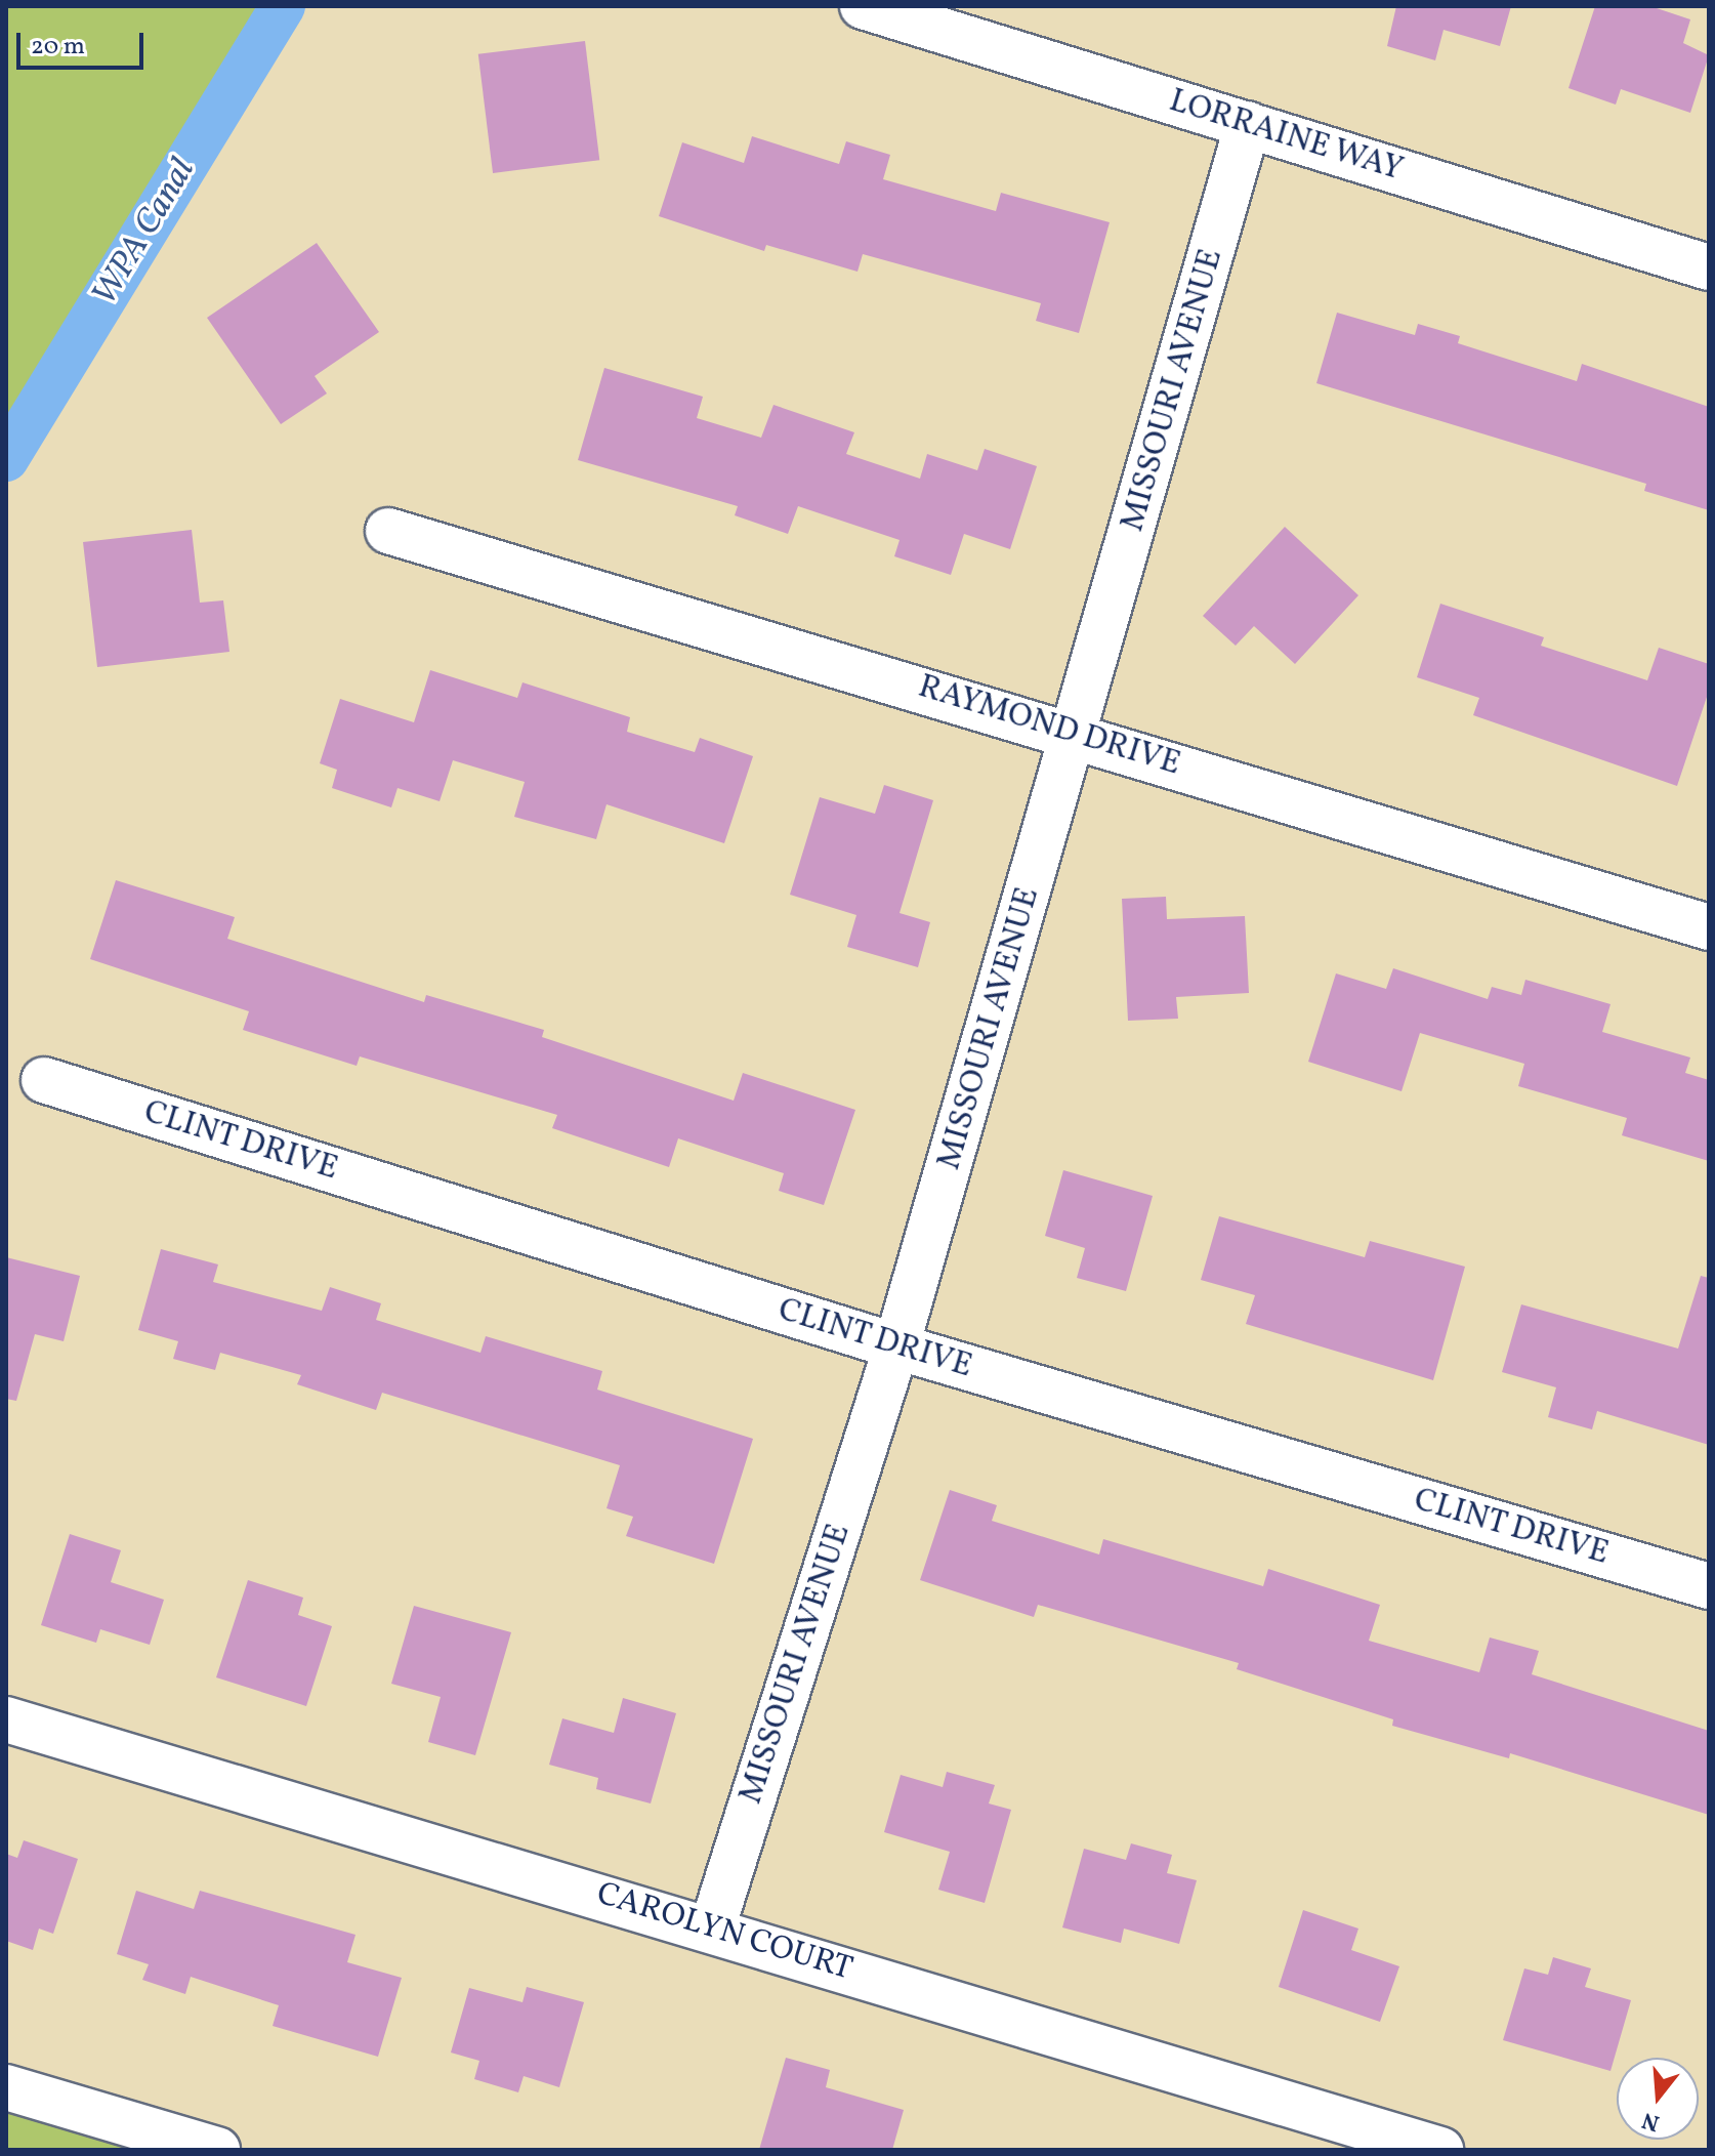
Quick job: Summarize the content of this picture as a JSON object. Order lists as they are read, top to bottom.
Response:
{
  "streets": {
    "street": [
      "LORRAINE WAY",
      "MISSOURI AVENUE",
      "RAYMOND DRIVE",
      "CLINT DRIVE",
      "CAROLYN COURT"
    ]
  },
  "crossings": [
    ["LORRAINE WAY", "MISSOURI AVENUE"],
    ["MISSOURI AVENUE", "RAYMOND DRIVE"],
    ["MISSOURI AVENUE", "CLINT DRIVE"],
    ["MISSOURI AVENUE", "CAROLYN COURT"]
  ],
  "water": ["WPA Canal"],
  "scale_bar": "20 m",
  "north": "bottom"
}
